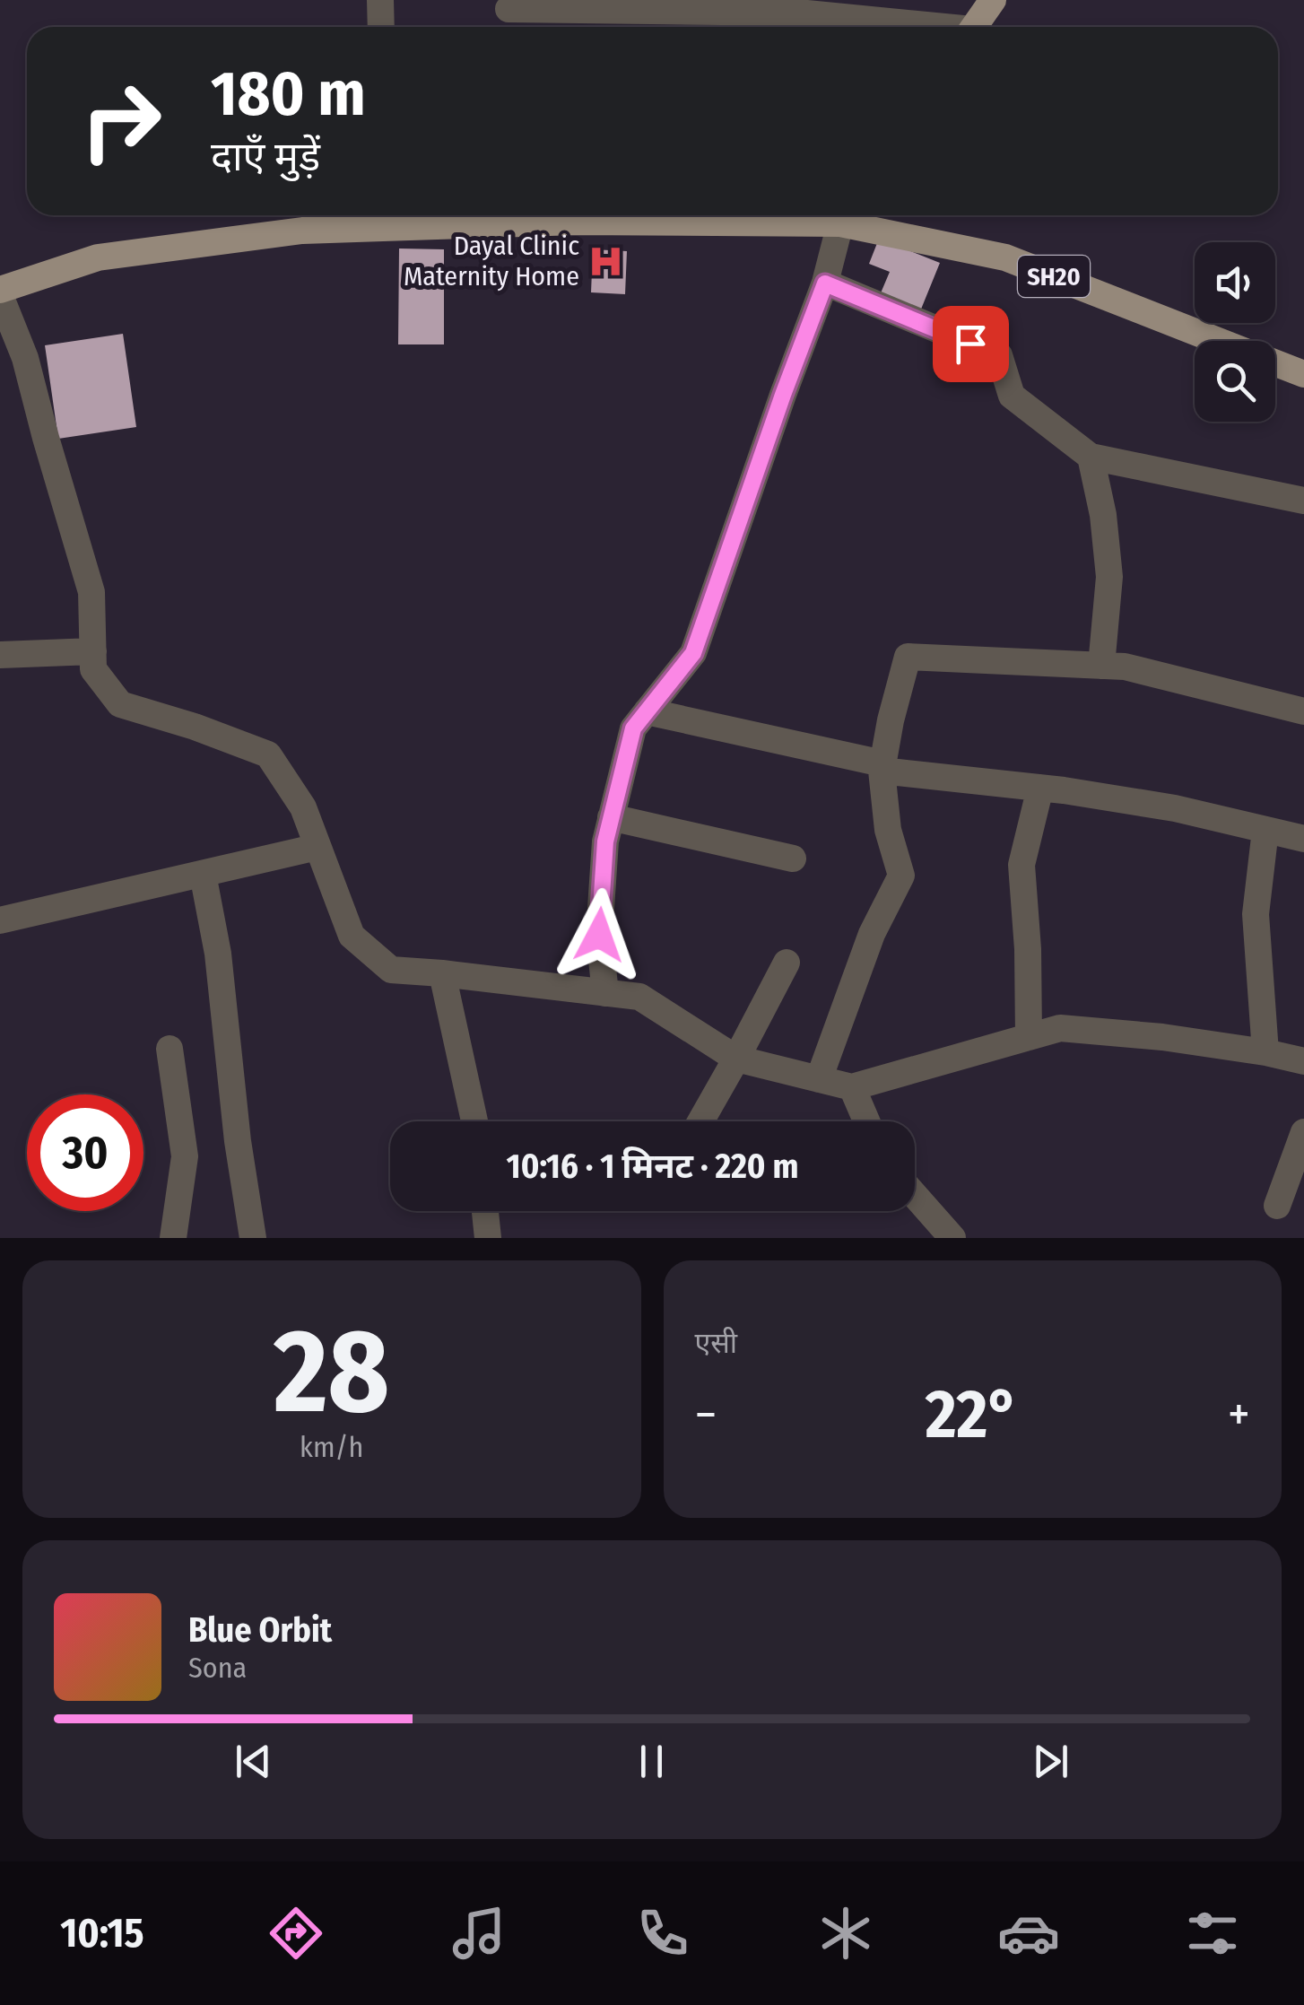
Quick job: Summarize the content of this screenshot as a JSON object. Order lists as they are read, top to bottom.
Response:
{
  "streets": {
    "main road": ["SH20"]
  },
  "places": {
    "hospital": ["Dayal Clinic Maternity Home"]
  },
  "page": {
    "turn": ["180 m", "दाएँ मुड़ें"],
    "limit": "30",
    "trip": "10:16 · 1 मिनट · 220 m",
    "tile": [
      ["28", "km/h"],
      "एसी"
    ],
    "heat": ["−", "22°", "+"],
    "song": ["Blue Orbit", "Sona"],
    "tabs": "10:15"
  }
}
